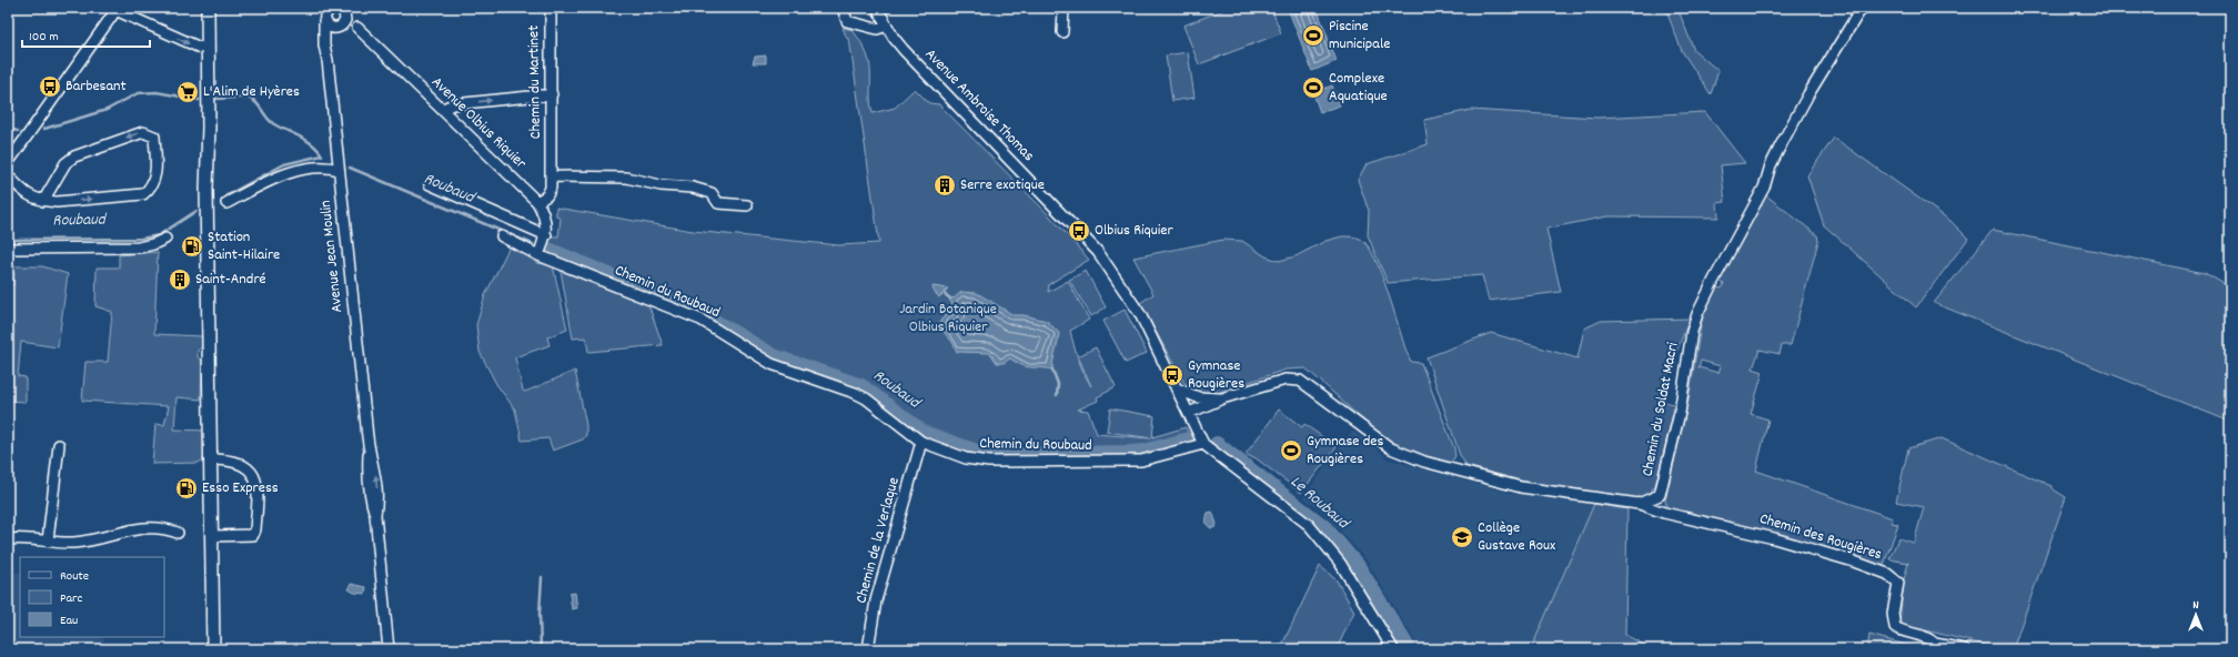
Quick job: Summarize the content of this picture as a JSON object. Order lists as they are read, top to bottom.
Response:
{
  "streets": {
    "street": [
      "Chemin du Martinet",
      "Avenue Ambroise Thomas",
      "Avenue Olbius Riquier",
      "Avenue Jean Moulin",
      "Chemin du Roubaud",
      "Chemin du Soldat Macri",
      "Chemin des Rougières",
      "Chemin de la Verlaque"
    ]
  },
  "crossings": [
    ["Chemin du Martinet", "Avenue Olbius Riquier"],
    ["Avenue Ambroise Thomas", "Chemin du Roubaud"],
    ["Chemin du Roubaud", "Chemin de la Verlaque"],
    ["Chemin du Soldat Macri", "Chemin des Rougières"]
  ],
  "water": ["Roubaud", "Le Roubaud"],
  "parks": ["Jardin Botanique Olbius Riquier"],
  "places": {
    "sports": ["Piscine municipale", "Complexe Aquatique", "Gymnase des Rougières"],
    "bus stop": ["Barbesant", "Olbius Riquier", "Gymnase Rougières"],
    "supermarket": ["L'Alim de Hyères"],
    "building": ["Serre exotique", "Saint-André"],
    "fuel station": ["Station Saint-Hilaire", "Esso Express"],
    "school or university": ["Collège Gustave Roux"]
  },
  "legend": ["Route", "Parc", "Eau"],
  "scale_bar": "100 m",
  "north": "top"
}
